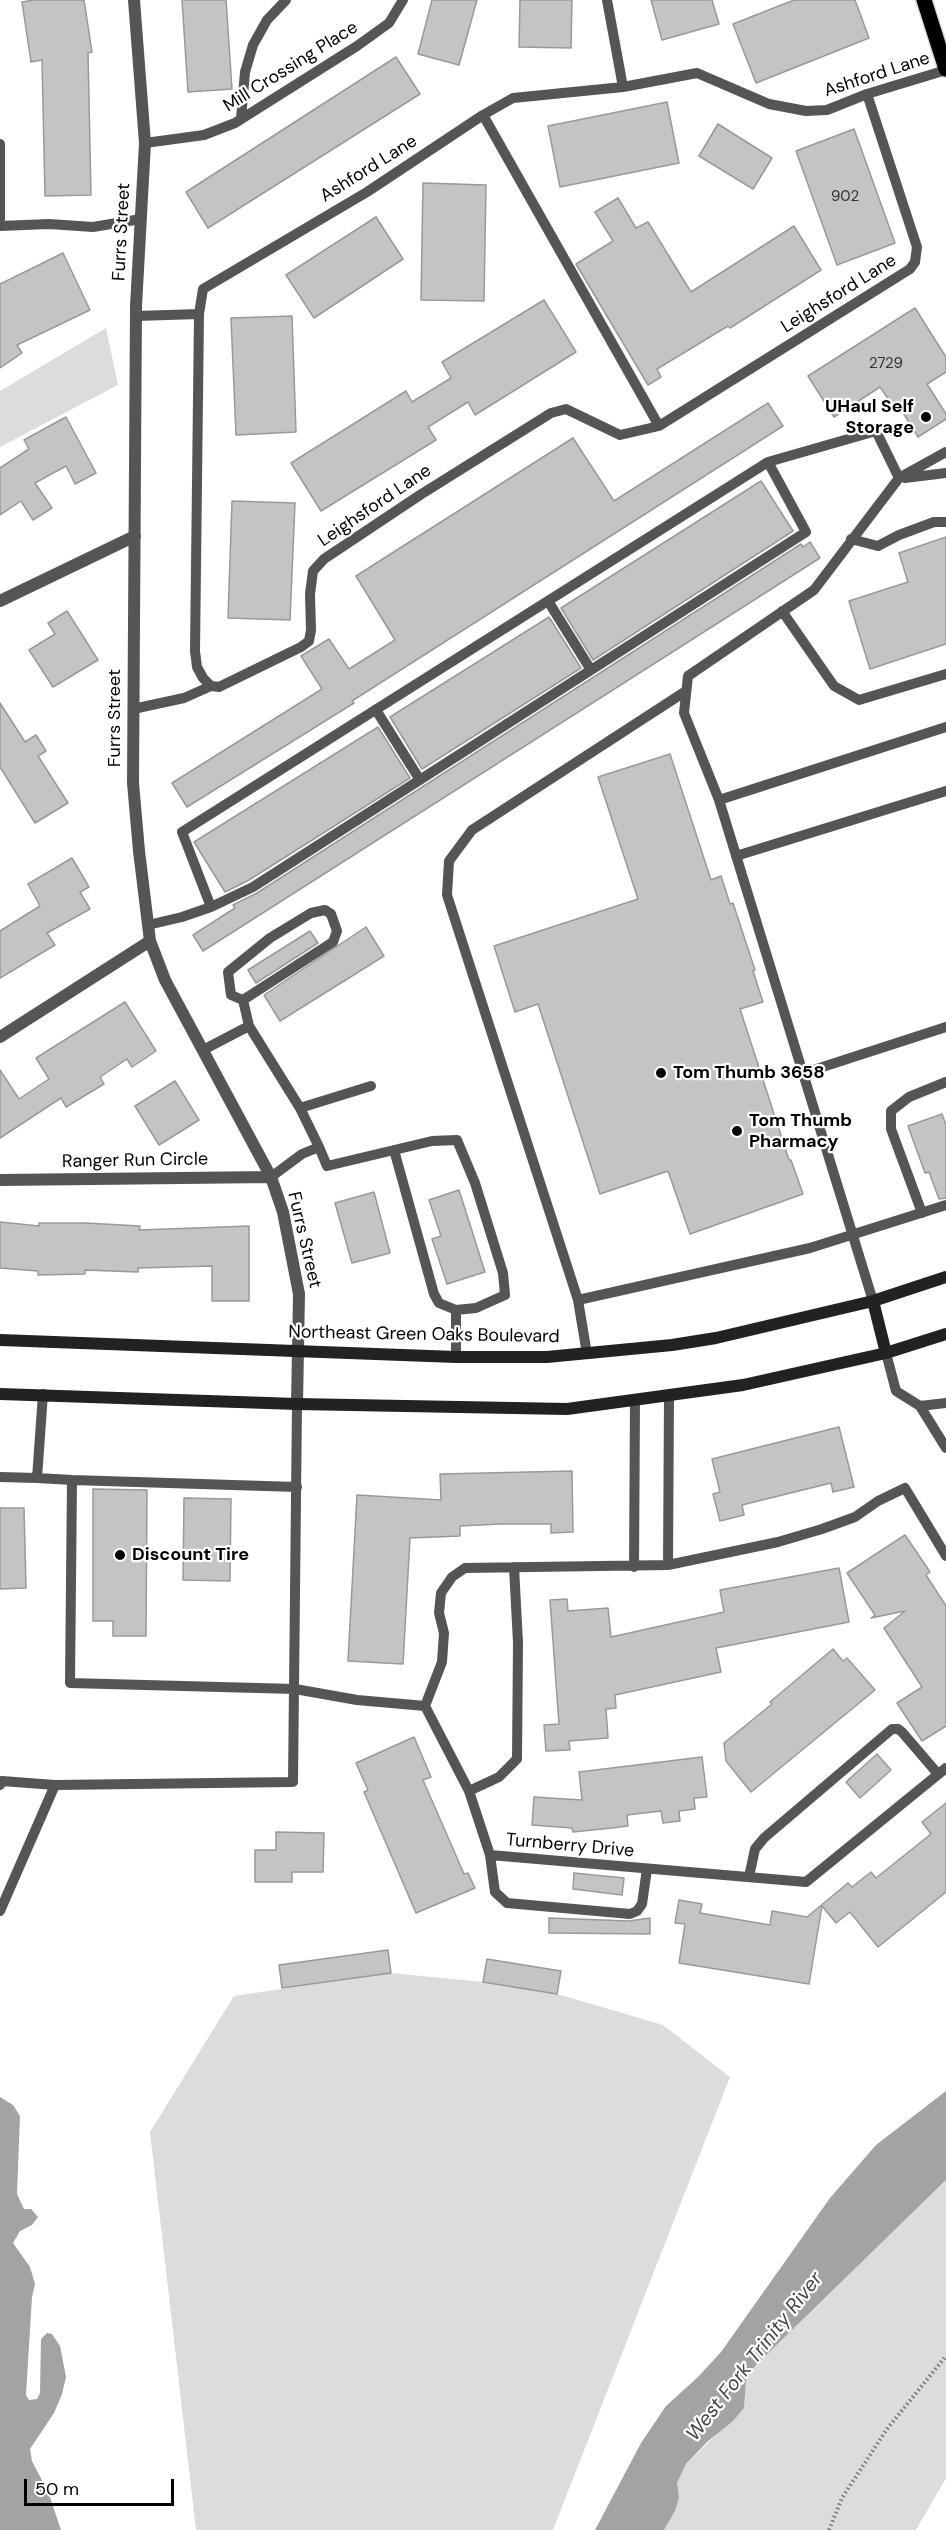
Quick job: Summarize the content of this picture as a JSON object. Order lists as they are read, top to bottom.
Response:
{
  "streets": {
    "main road": ["Northeast Green Oaks Boulevard"],
    "street": ["Furrs Street", "Ranger Run Circle"],
    "lane": [
      "Mill Crossing Place",
      "Ashford Lane",
      "Leighsford Lane",
      "Turnberry Drive"
    ]
  },
  "crossings": [
    ["Mill Crossing Place", "Furrs Street"],
    ["Ashford Lane", "Leighsford Lane"],
    ["Furrs Street", "Leighsford Lane"],
    ["Furrs Street", "Ranger Run Circle"],
    ["Furrs Street", "Northeast Green Oaks Boulevard"]
  ],
  "water": ["West Fork Trinity River"],
  "places": [
    "UHaul Self Storage",
    "Tom Thumb 3658",
    "Tom Thumb Pharmacy",
    "Discount Tire"
  ],
  "house_numbers": ["902", "2729"],
  "scale_bar": "50 m"
}
